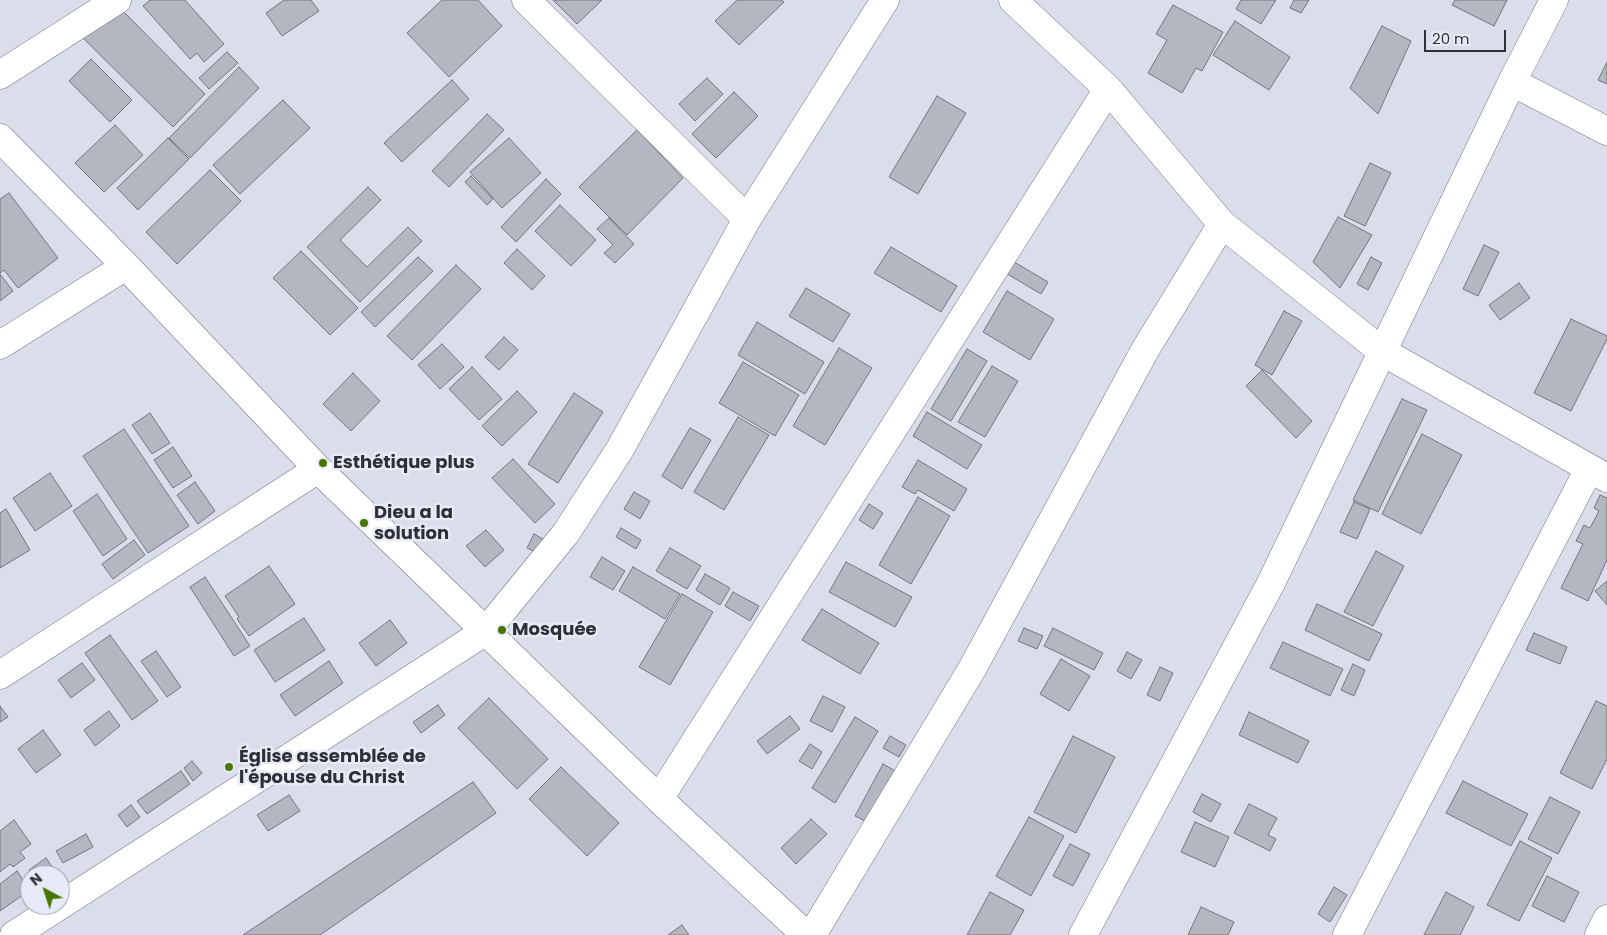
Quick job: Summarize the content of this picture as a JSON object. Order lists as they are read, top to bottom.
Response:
{
  "places": [
    "Esthétique plus",
    "Dieu a la solution",
    "Mosquée",
    "Église assemblée de l'épouse du Christ"
  ],
  "scale_bar": "20 m",
  "north": "top left"
}
